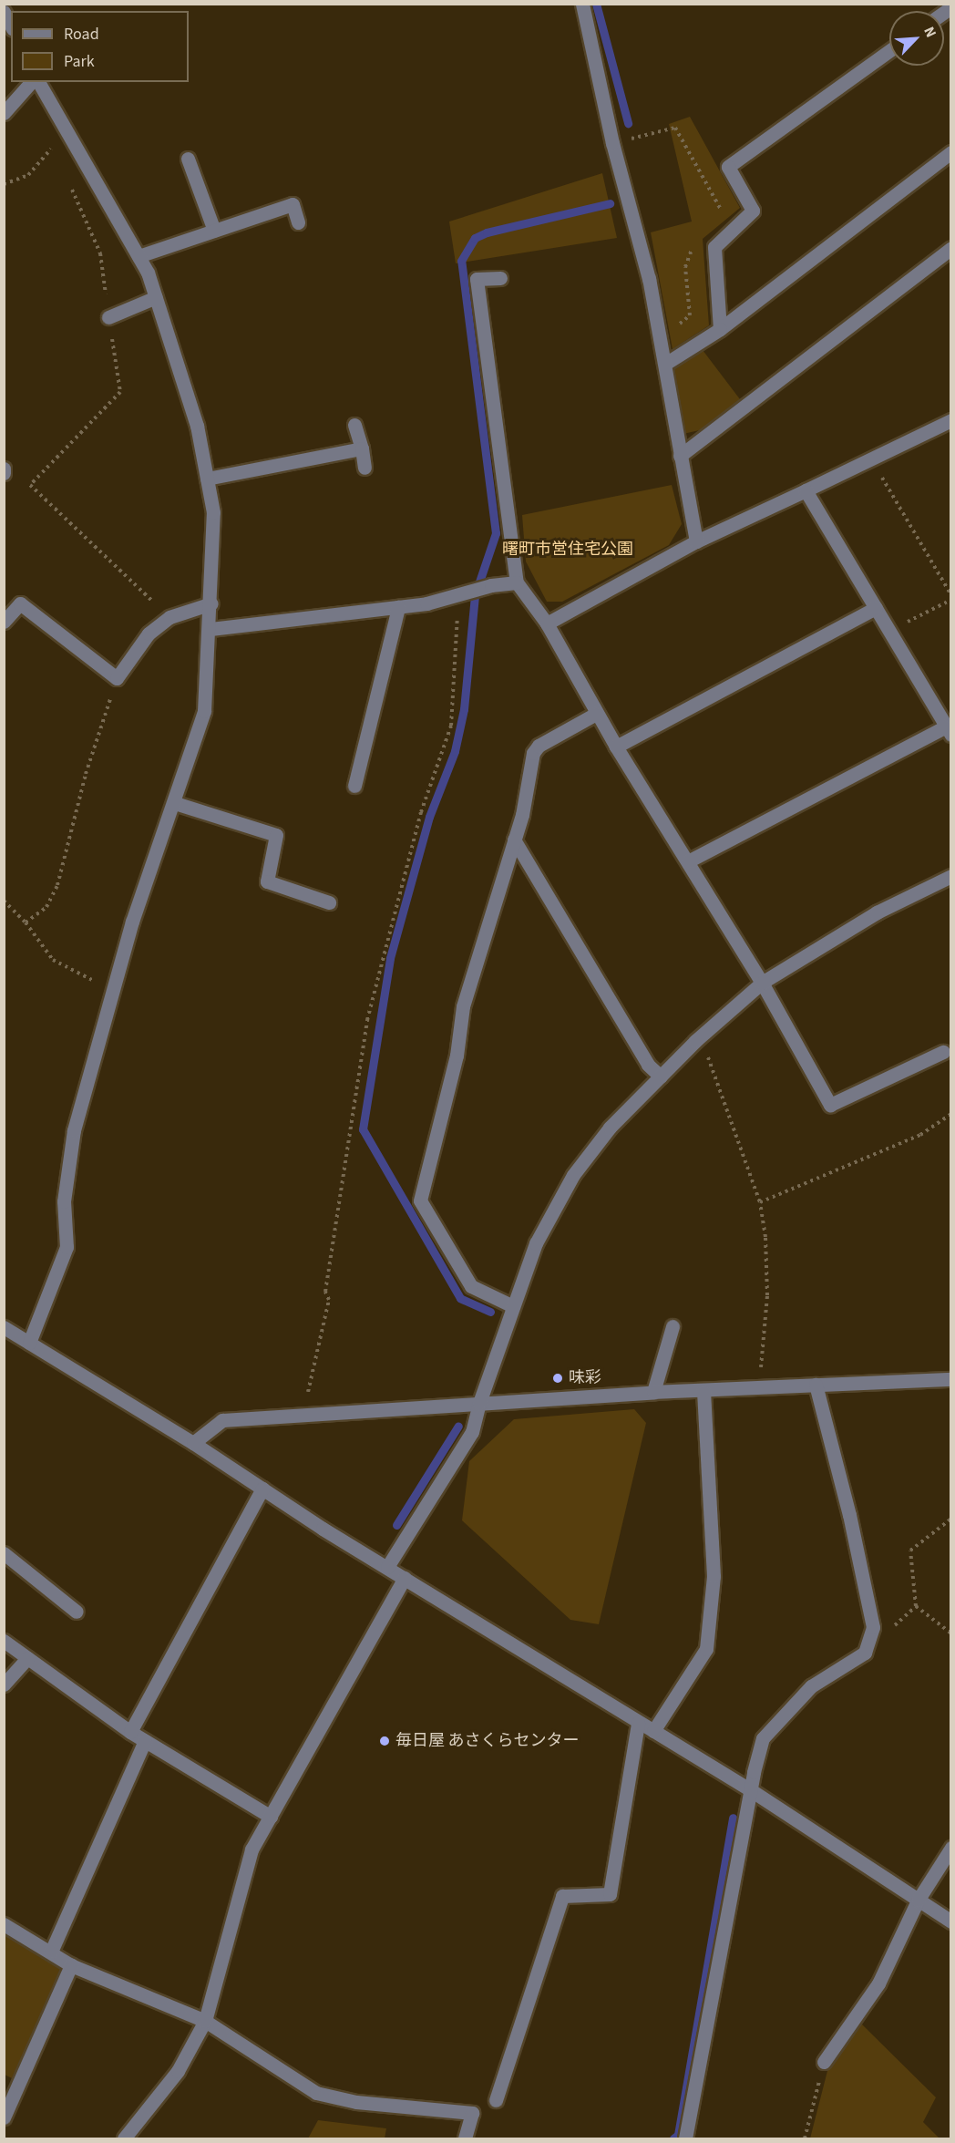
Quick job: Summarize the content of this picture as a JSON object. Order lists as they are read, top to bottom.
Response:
{
  "parks": ["曙町市営住宅公園"],
  "places": ["味彩", "毎日屋 あさくらセンター"],
  "legend": ["Road", "Park"],
  "north": "top right"
}
